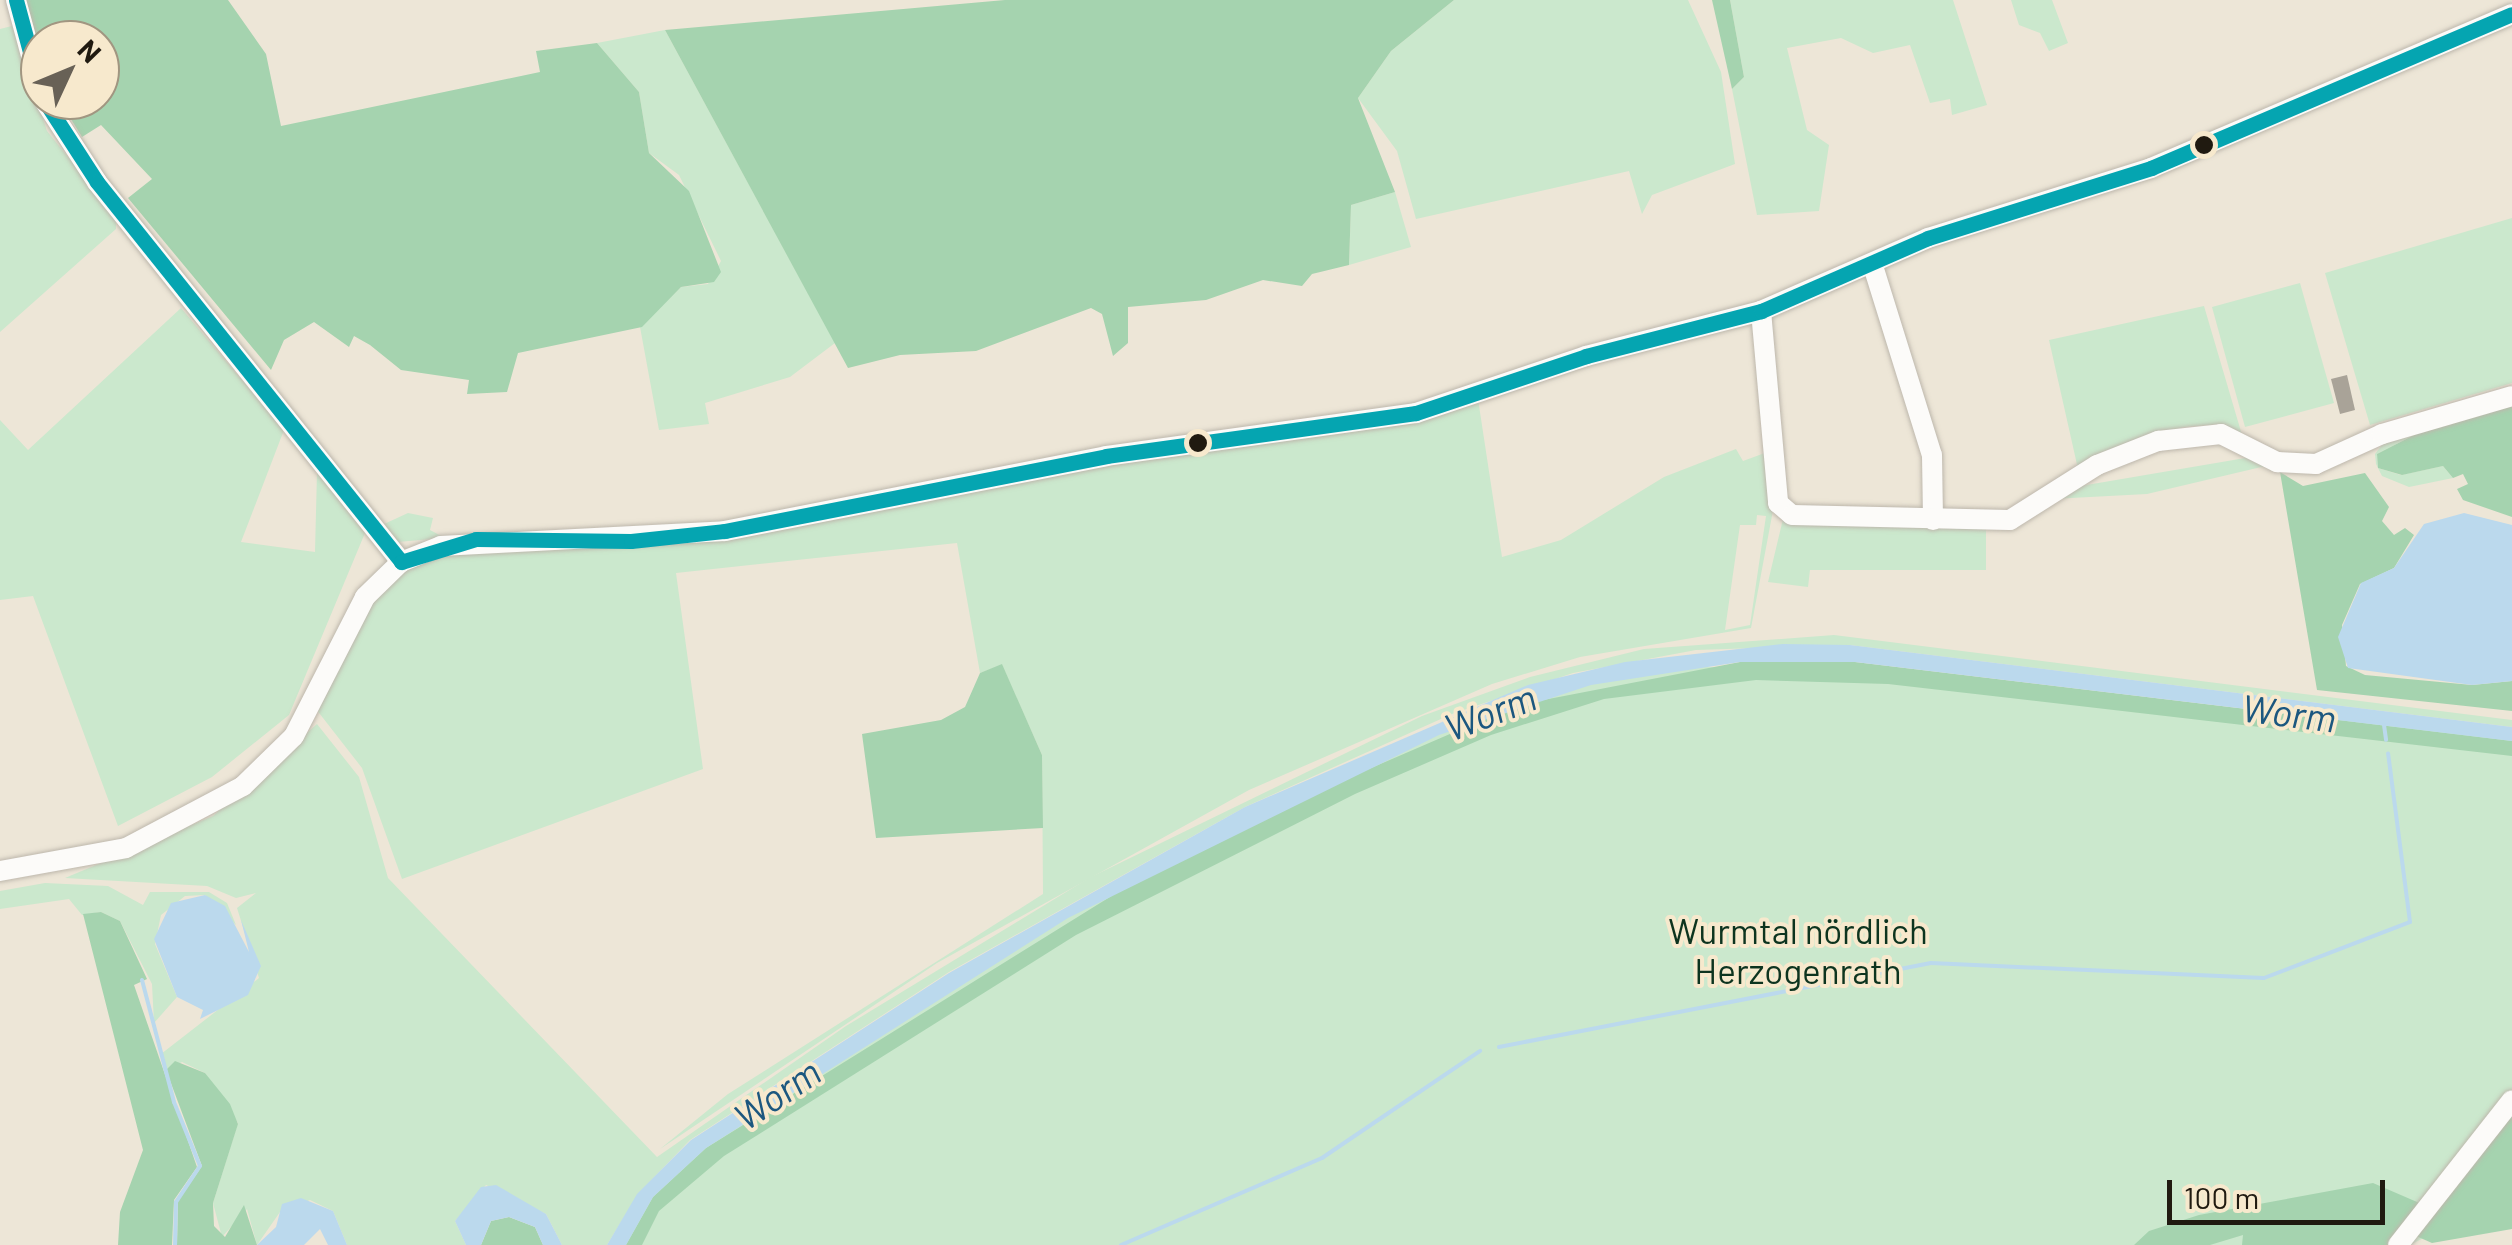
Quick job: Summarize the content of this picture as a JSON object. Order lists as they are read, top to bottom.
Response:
{
  "water": ["Worm"],
  "parks": ["Wurmtal nördlich Herzogenrath"],
  "scale_bar": "100 m",
  "north": "top right"
}
